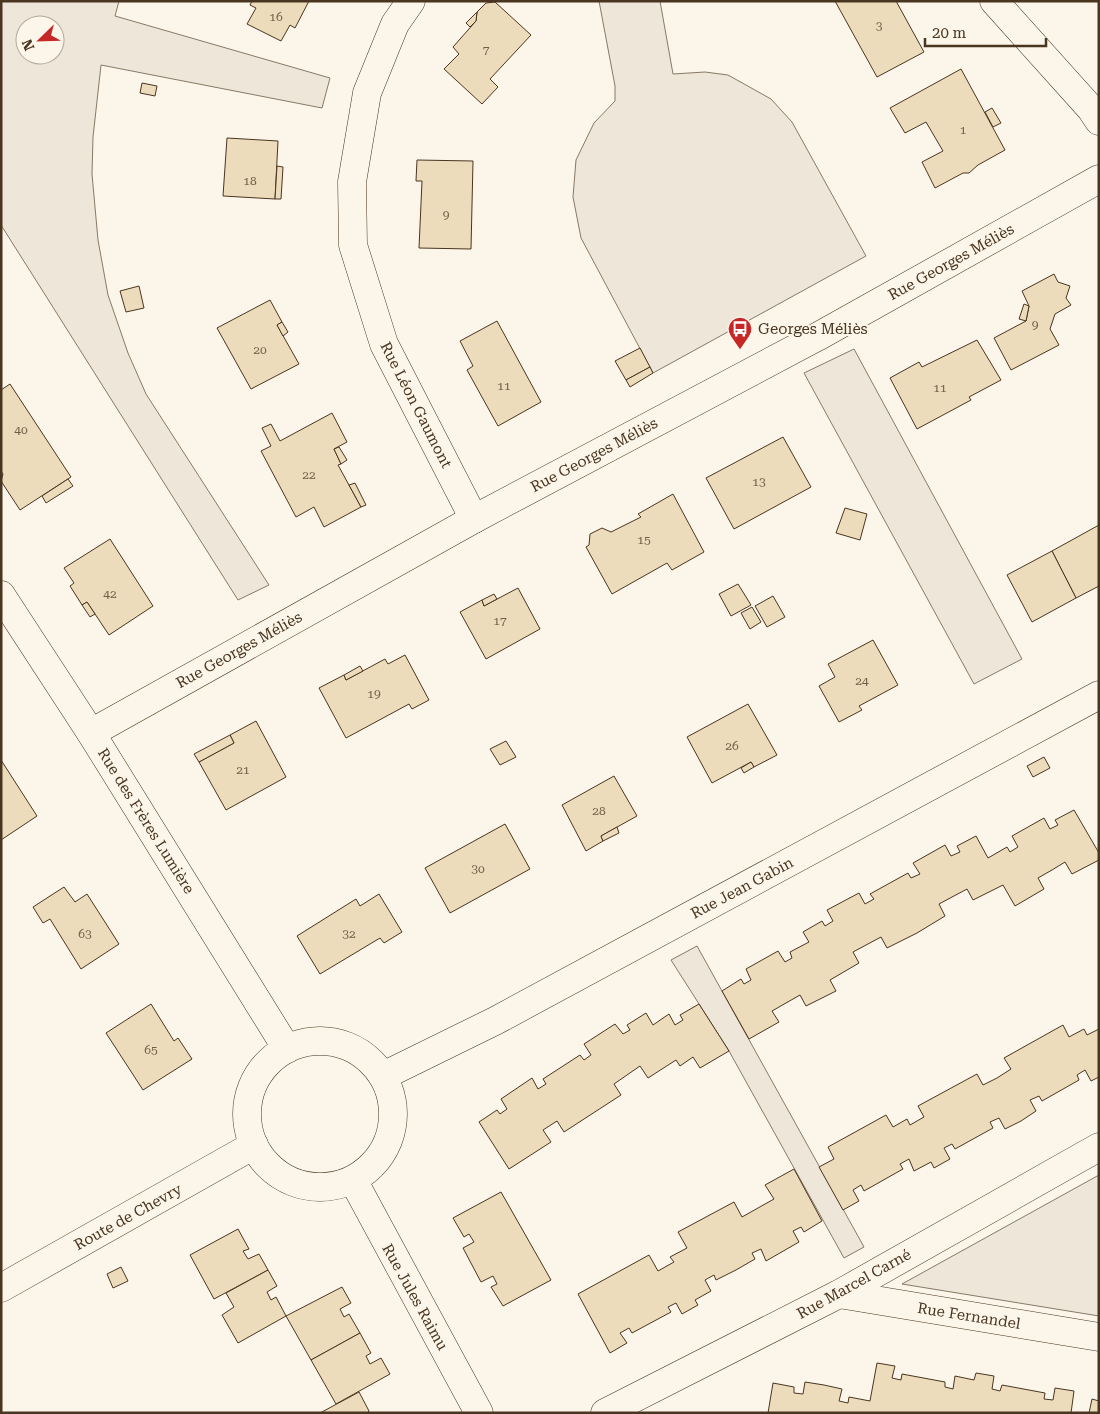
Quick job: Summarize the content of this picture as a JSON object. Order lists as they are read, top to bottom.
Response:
{
  "streets": {
    "street": [
      "Rue Georges Méliès",
      "Rue Léon Gaumont",
      "Rue des Frères Lumière",
      "Rue Jean Gabin",
      "Route de Chevry",
      "Rue Marcel Carné",
      "Rue Jules Raimu",
      "Rue Fernandel"
    ]
  },
  "crossings": [
    ["Rue Georges Méliès", "Rue Léon Gaumont"],
    ["Rue Georges Méliès", "Rue des Frères Lumière"],
    ["Rue des Frères Lumière", "Rue Jean Gabin"],
    ["Rue des Frères Lumière", "Route de Chevry"],
    ["Rue des Frères Lumière", "Rue Jules Raimu"],
    ["Rue Jean Gabin", "Route de Chevry"],
    ["Rue Jean Gabin", "Rue Jules Raimu"],
    ["Route de Chevry", "Rue Jules Raimu"],
    ["Rue Marcel Carné", "Rue Fernandel"]
  ],
  "places": {
    "bus stop": ["Georges Méliès"]
  },
  "house_numbers": [
    "16",
    "3",
    "7",
    "1",
    "18",
    "9",
    "9",
    "20",
    "11",
    "11",
    "40",
    "22",
    "13",
    "15",
    "42",
    "17",
    "24",
    "19",
    "26",
    "21",
    "28",
    "30",
    "63",
    "32",
    "65"
  ],
  "scale_bar": "20 m",
  "north": "bottom left"
}
